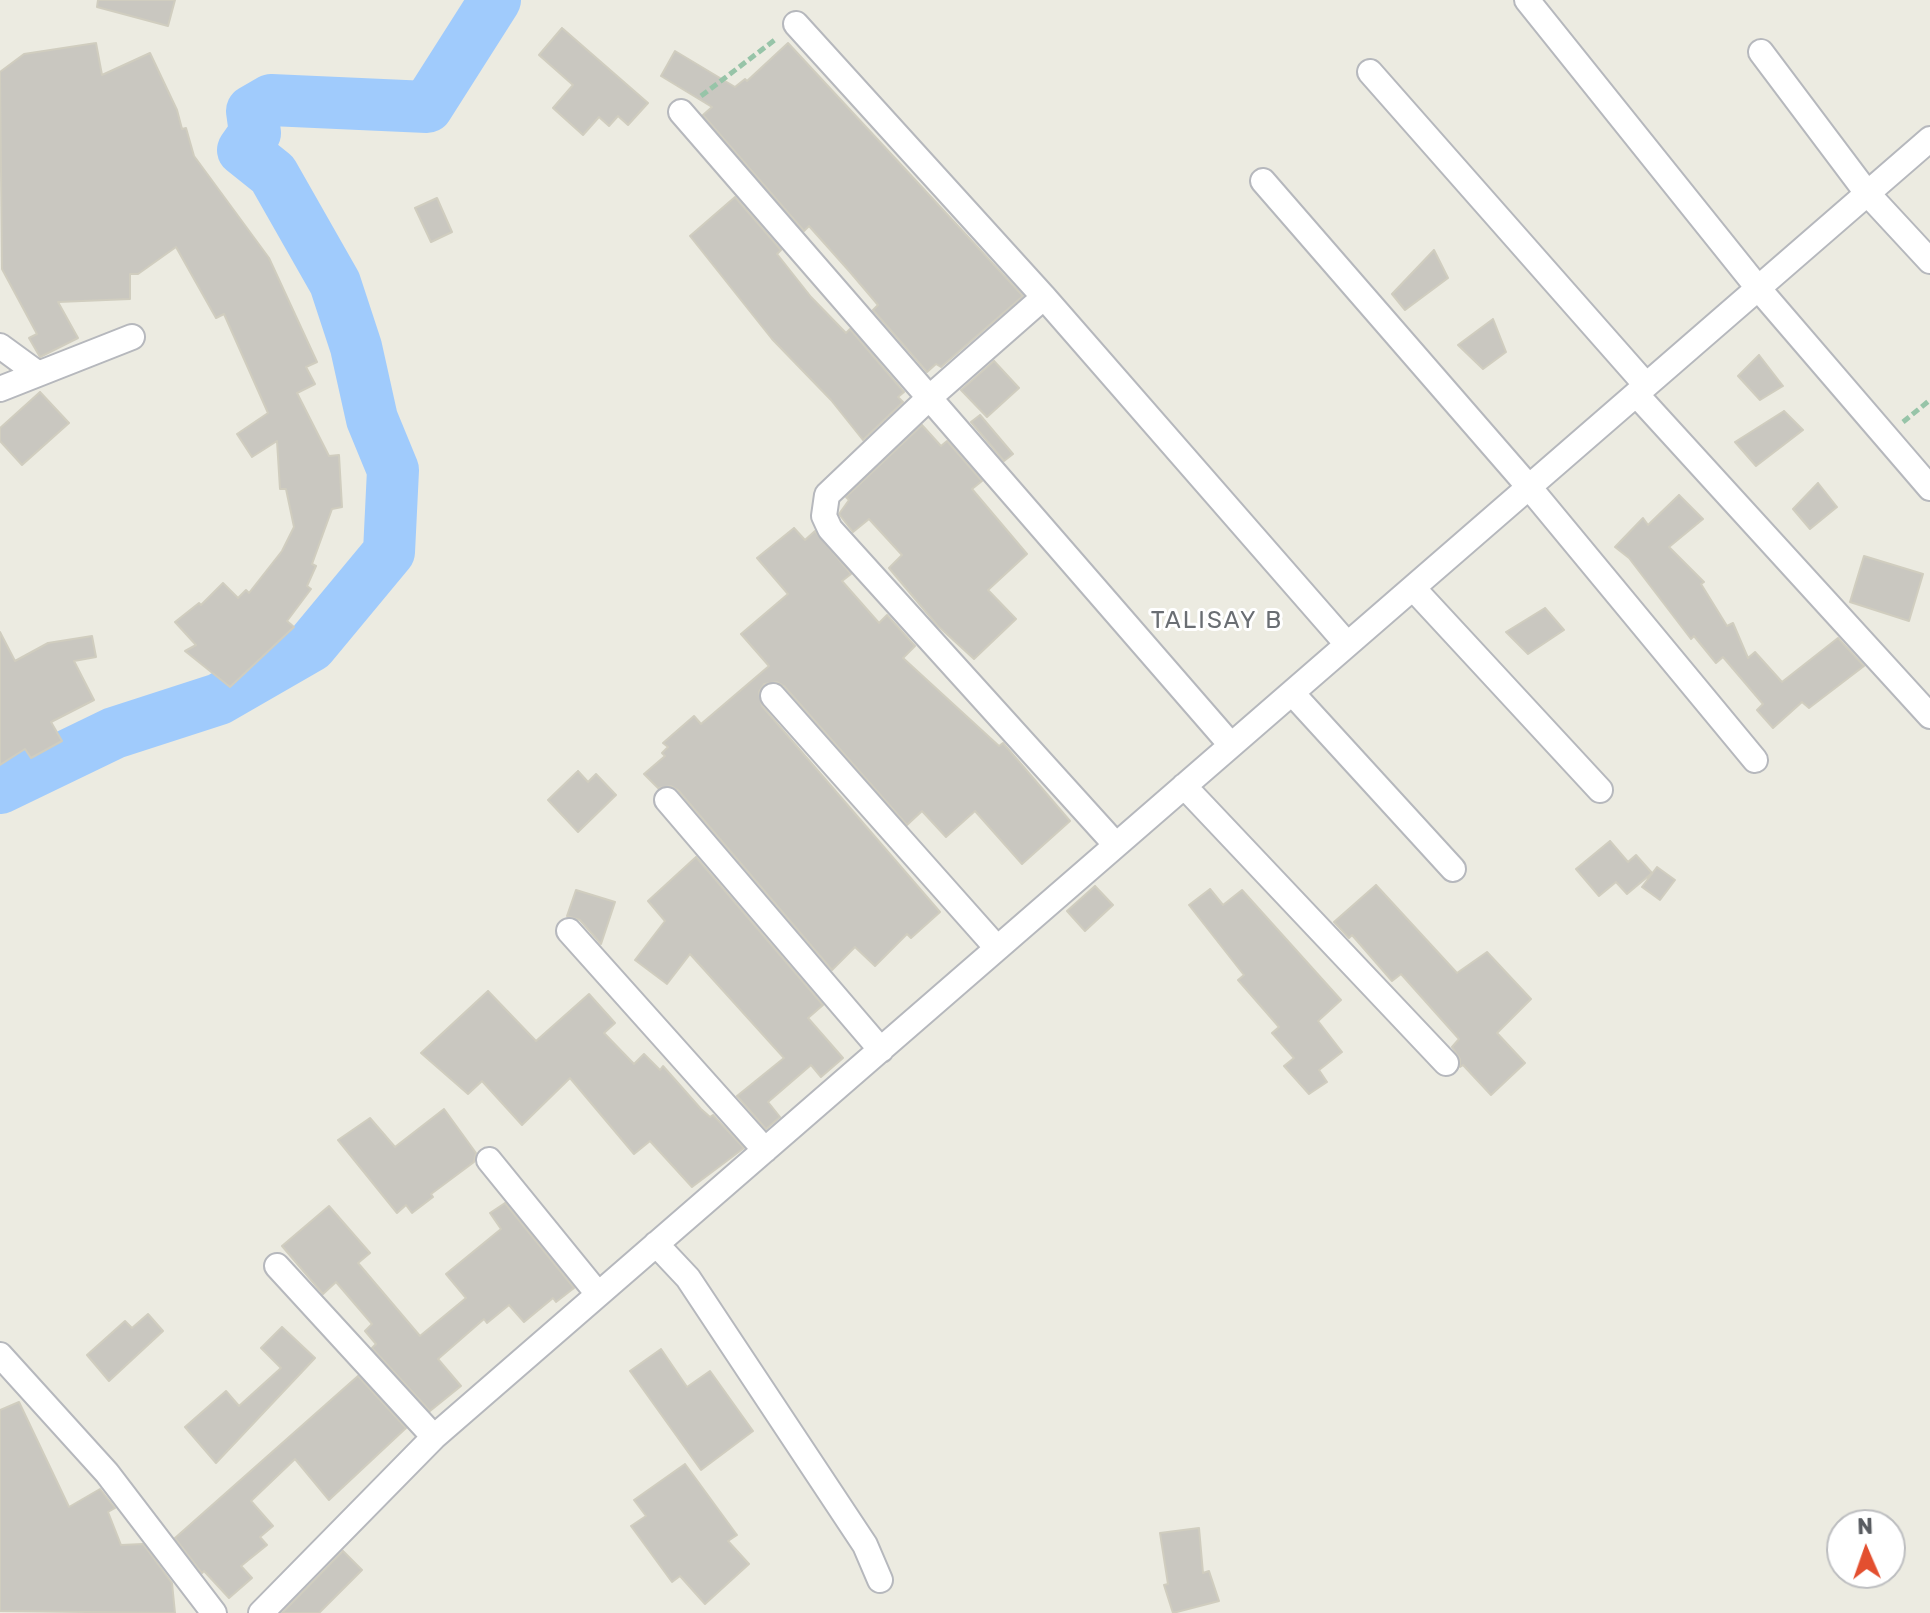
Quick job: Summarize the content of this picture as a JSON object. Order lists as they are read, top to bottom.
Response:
{
  "districts": ["TALISAY B"],
  "north": "top"
}
